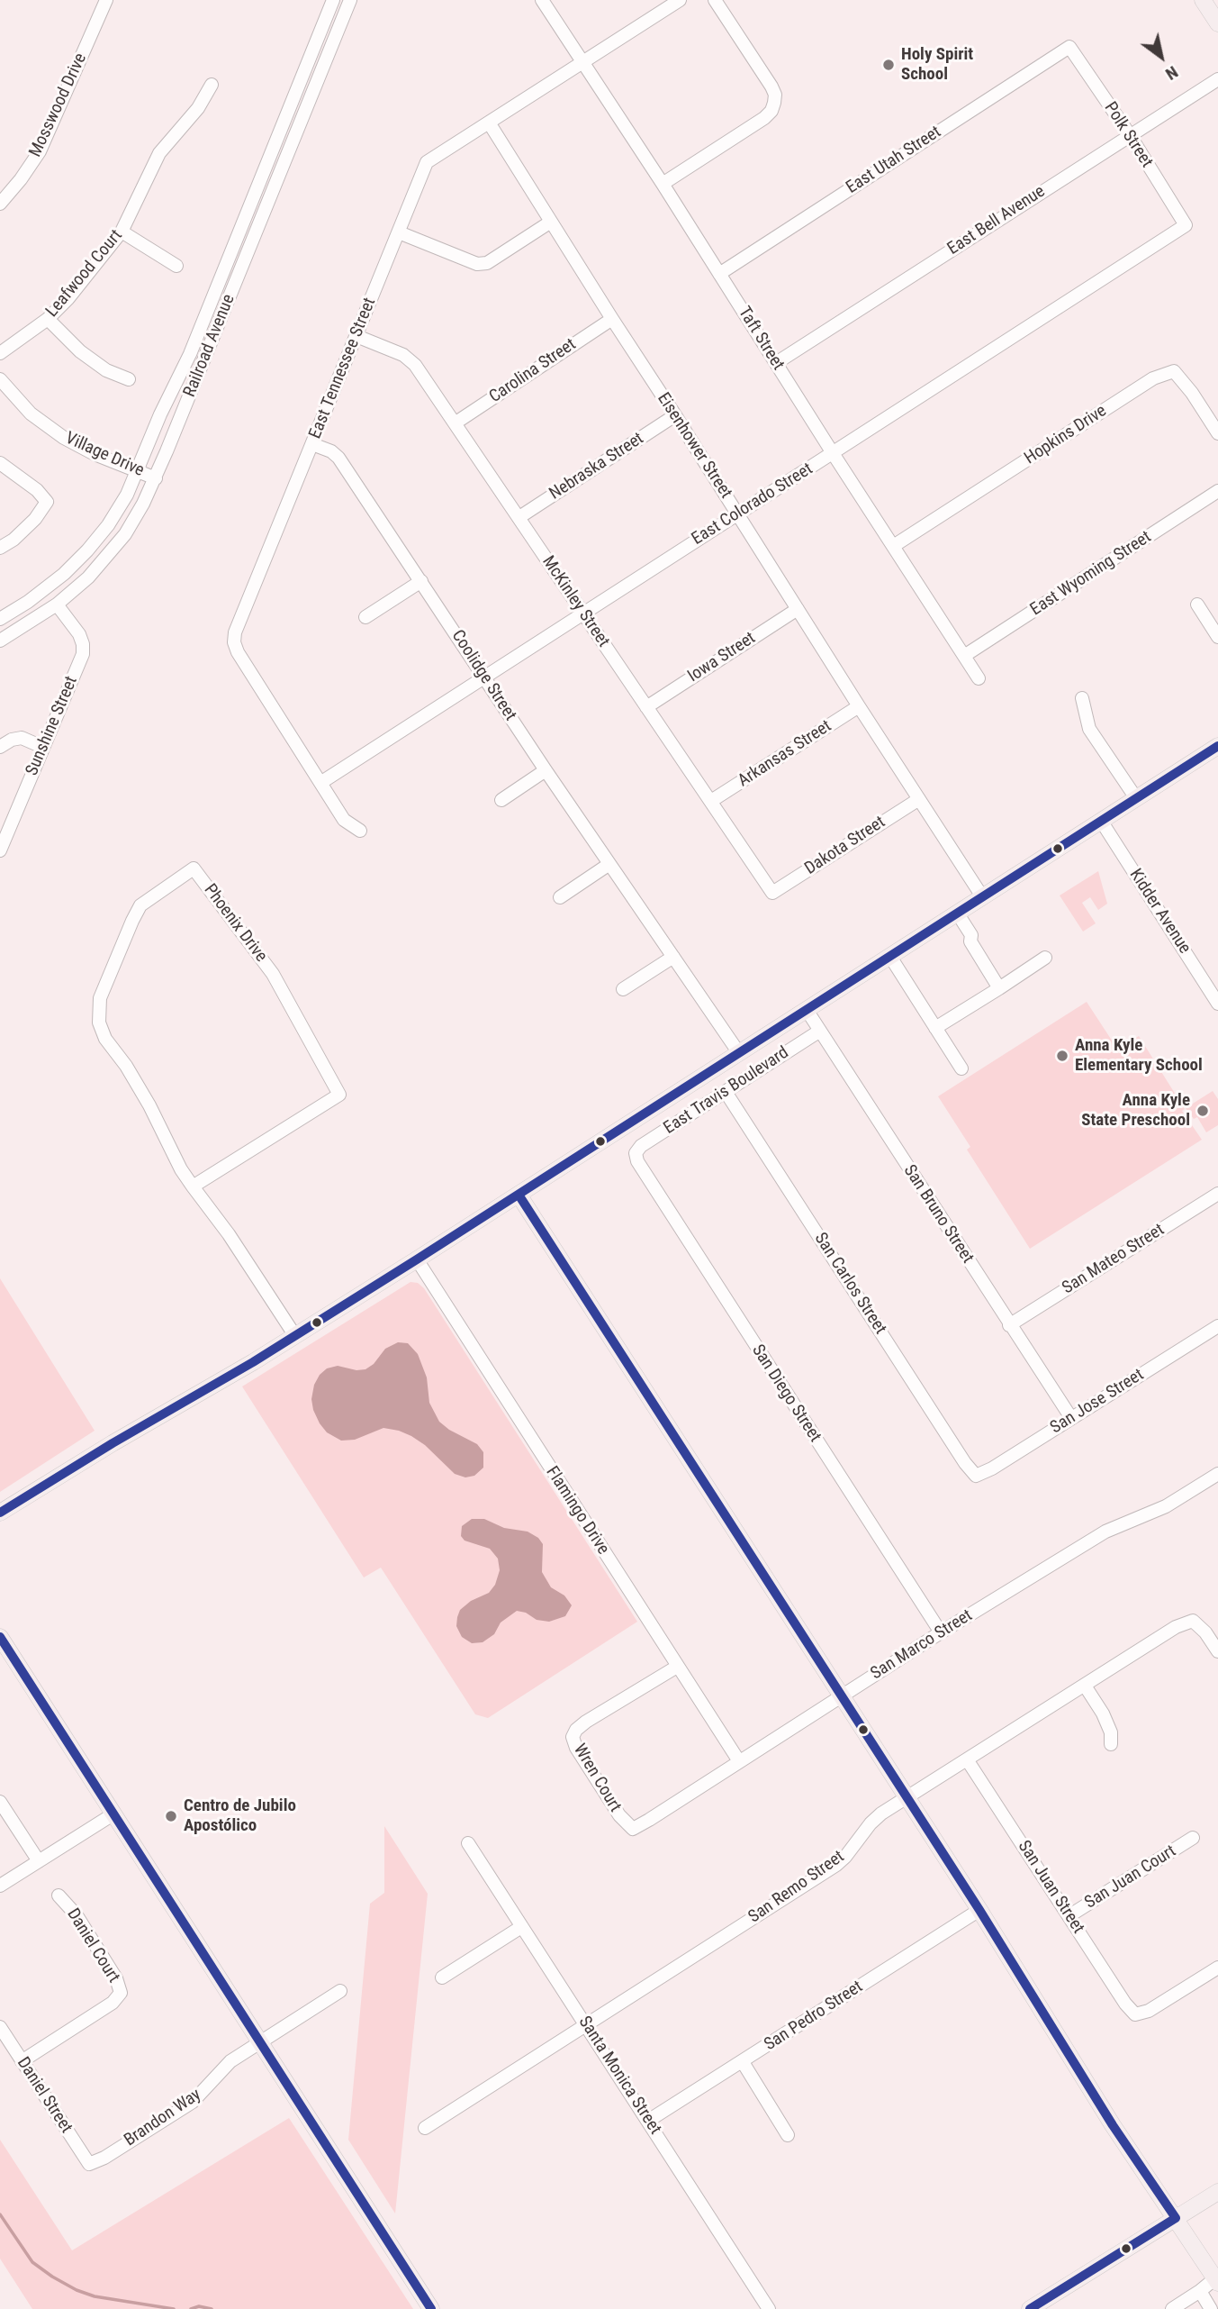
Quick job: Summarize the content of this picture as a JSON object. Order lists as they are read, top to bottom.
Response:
{
  "streets": {
    "main road": ["East Travis Boulevard"],
    "street": [
      "Mosswood Drive",
      "Polk Street",
      "East Utah Street",
      "East Bell Avenue",
      "Leafwood Court",
      "Taft Street",
      "Railroad Avenue",
      "East Tennessee Street",
      "Carolina Street",
      "Hopkins Drive",
      "Eisenhower Street",
      "Village Drive",
      "Nebraska Street",
      "East Colorado Street",
      "East Wyoming Street",
      "McKinley Street",
      "Iowa Street",
      "Coolidge Street",
      "Sunshine Street",
      "Arkansas Street",
      "Dakota Street",
      "Kidder Avenue",
      "Phoenix Drive",
      "San Bruno Street",
      "San Mateo Street",
      "San Carlos Street",
      "San Diego Street",
      "San Jose Street",
      "Flamingo Drive",
      "San Marco Street",
      "Wren Court",
      "San Juan Court",
      "San Remo Street",
      "San Juan Street",
      "Daniel Court",
      "San Pedro Street",
      "Santa Monica Street",
      "Daniel Street",
      "Brandon Way"
    ]
  },
  "crossings": [
    ["Polk Street", "East Utah Street"],
    ["Polk Street", "East Bell Avenue"],
    ["Polk Street", "East Colorado Street"],
    ["East Utah Street", "Taft Street"],
    ["East Bell Avenue", "Taft Street"],
    ["Taft Street", "East Tennessee Street"],
    ["Taft Street", "Hopkins Drive"],
    ["Taft Street", "East Colorado Street"],
    ["Taft Street", "East Wyoming Street"],
    ["Railroad Avenue", "Village Drive"],
    ["Railroad Avenue", "Sunshine Street"],
    ["East Tennessee Street", "Eisenhower Street"],
    ["East Tennessee Street", "East Colorado Street"],
    ["East Tennessee Street", "McKinley Street"],
    ["East Tennessee Street", "Coolidge Street"],
    ["Carolina Street", "Eisenhower Street"],
    ["Carolina Street", "McKinley Street"],
    ["Eisenhower Street", "Nebraska Street"],
    ["Eisenhower Street", "East Colorado Street"],
    ["Eisenhower Street", "Iowa Street"],
    ["Eisenhower Street", "Arkansas Street"],
    ["Eisenhower Street", "Dakota Street"],
    ["Eisenhower Street", "East Travis Boulevard"],
    ["Nebraska Street", "McKinley Street"],
    ["East Colorado Street", "McKinley Street"],
    ["East Colorado Street", "Coolidge Street"],
    ["McKinley Street", "Iowa Street"],
    ["McKinley Street", "Arkansas Street"],
    ["McKinley Street", "Dakota Street"],
    ["Coolidge Street", "East Travis Boulevard"],
    ["Kidder Avenue", "East Travis Boulevard"],
    ["Phoenix Drive", "East Travis Boulevard"],
    ["East Travis Boulevard", "San Bruno Street"],
    ["East Travis Boulevard", "San Carlos Street"],
    ["East Travis Boulevard", "San Diego Street"],
    ["East Travis Boulevard", "Flamingo Drive"],
    ["San Bruno Street", "San Mateo Street"],
    ["San Bruno Street", "San Jose Street"],
    ["San Carlos Street", "San Jose Street"],
    ["San Diego Street", "San Marco Street"],
    ["Flamingo Drive", "San Marco Street"],
    ["Flamingo Drive", "Wren Court"],
    ["San Marco Street", "Wren Court"],
    ["San Juan Court", "San Juan Street"],
    ["San Remo Street", "San Juan Street"],
    ["San Remo Street", "Santa Monica Street"],
    ["Daniel Court", "Daniel Street"],
    ["San Pedro Street", "Santa Monica Street"],
    ["Daniel Street", "Brandon Way"]
  ],
  "places": [
    "Holy Spirit School",
    "Anna Kyle Elementary School",
    "Anna Kyle State Preschool",
    "Centro de Jubilo Apostólico"
  ],
  "north": "bottom right"
}
